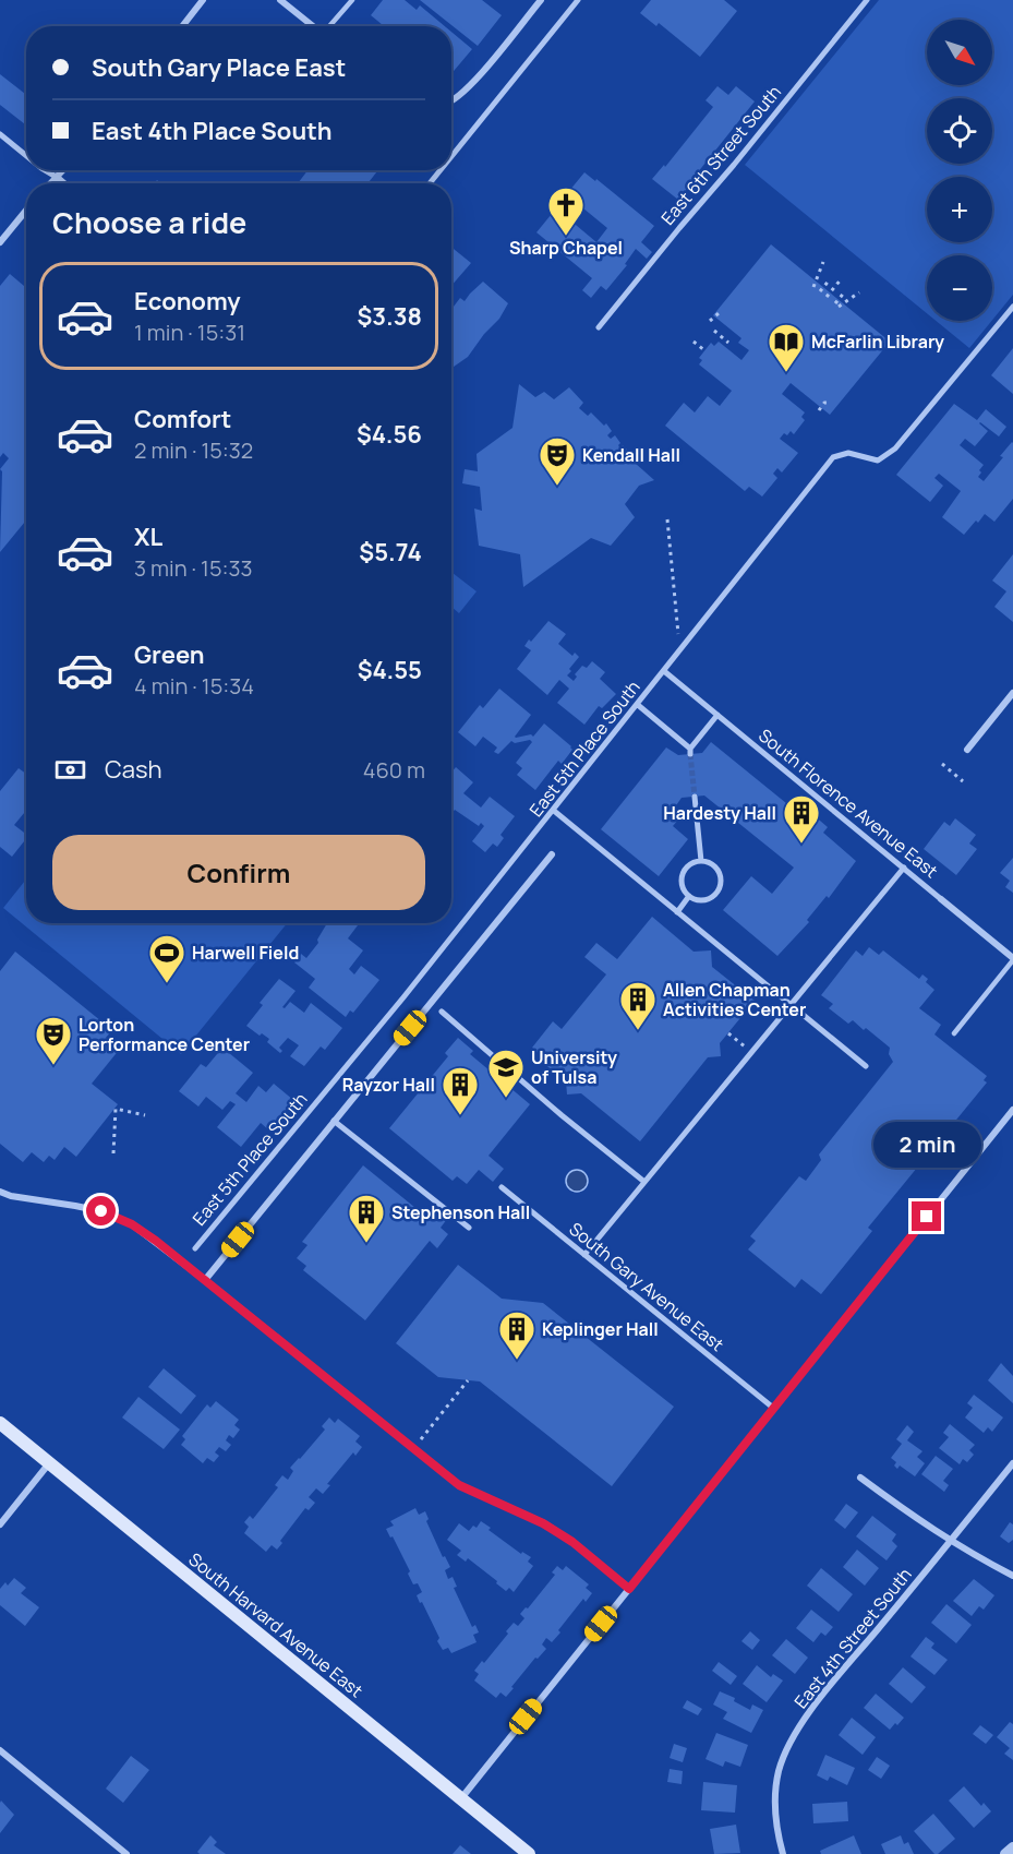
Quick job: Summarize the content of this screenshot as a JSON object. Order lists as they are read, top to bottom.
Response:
{
  "streets": {
    "main road": ["South Harvard Avenue East"],
    "street": [
      "East 6th Street South",
      "East 5th Place South",
      "South Florence Avenue East",
      "South Gary Avenue East",
      "East 4th Street South"
    ]
  },
  "crossings": [
    ["East 5th Place South", "South Florence Avenue East"]
  ],
  "places": {
    "church": ["Sharp Chapel"],
    "library": ["McFarlin Library"],
    "theatre": ["Kendall Hall", "Lorton Performance Center"],
    "building": [
      "Hardesty Hall",
      "Allen Chapman Activities Center",
      "Rayzor Hall",
      "Stephenson Hall",
      "Keplinger Hall"
    ],
    "sports": ["Harwell Field"],
    "school or university": ["University of Tulsa"]
  },
  "north": "bottom right",
  "page": {
    "map_buttons": ["+", "−"],
    "banner": ["South Gary Place East", "East 4th Place South"],
    "heading": "Choose a ride",
    "list": [
      {
        "name": "Economy",
        "note": "1 min · 15:31",
        "value": "$3.38"
      },
      {
        "name": "Comfort",
        "note": "2 min · 15:32",
        "value": "$4.56"
      },
      {
        "name": "XL",
        "note": "3 min · 15:33",
        "value": "$5.74"
      },
      {
        "name": "Green",
        "note": "4 min · 15:34",
        "value": "$4.55"
      }
    ],
    "pay": ["Cash", "460 m"],
    "buttons": "Confirm",
    "bubble": "2 min"
  }
}
